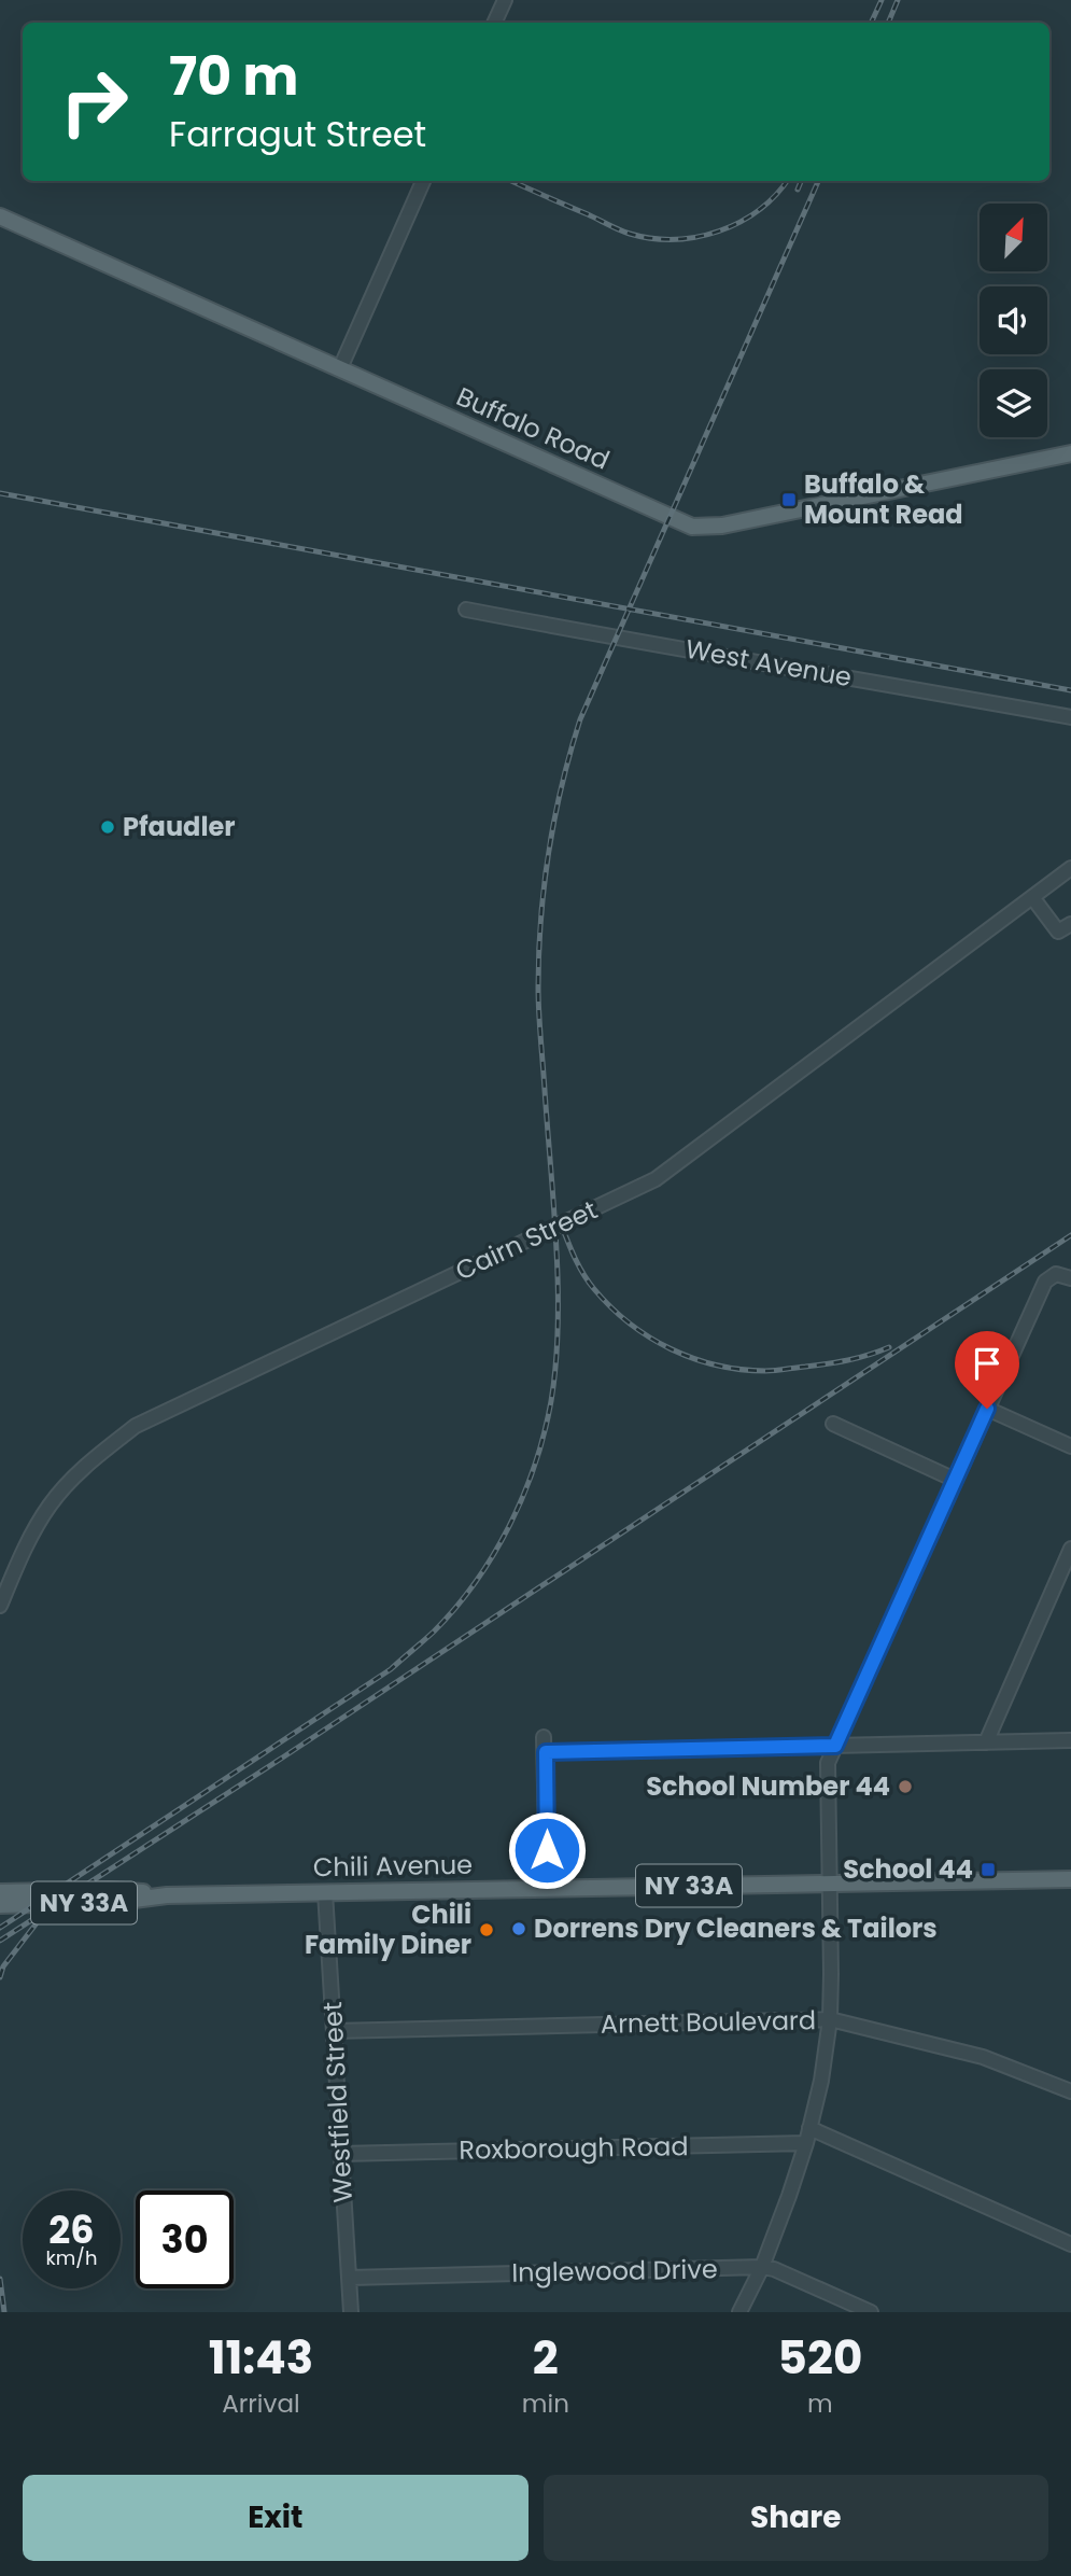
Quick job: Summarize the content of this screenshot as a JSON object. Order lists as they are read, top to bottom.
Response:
{
  "streets": {
    "main road": ["Buffalo Road", "Chili Avenue", "NY 33A"],
    "street": [
      "West Avenue",
      "Cairn Street",
      "Arnett Boulevard",
      "Westfield Street",
      "Roxborough Road",
      "Inglewood Drive"
    ]
  },
  "crossings": [
    ["Chili Avenue", "Westfield Street"],
    ["Arnett Boulevard", "Westfield Street"],
    ["Westfield Street", "Roxborough Road"],
    ["Westfield Street", "Inglewood Drive"]
  ],
  "places": {
    "transit": ["Buffalo & Mount Read", "School 44"],
    "other": [
      "Pfaudler",
      "School Number 44",
      "Dorrens Dry Cleaners & Tailors",
      "Chili Family Diner"
    ]
  },
  "north": "top right",
  "page": {
    "turn": ["70 m", "Farragut Street"],
    "speed": "26 km/h",
    "limit": "30",
    "eta": [
      "11:43",
      "Arrival",
      "2",
      "min",
      "520",
      "m"
    ],
    "buttons": ["Exit", "Share"]
  }
}
